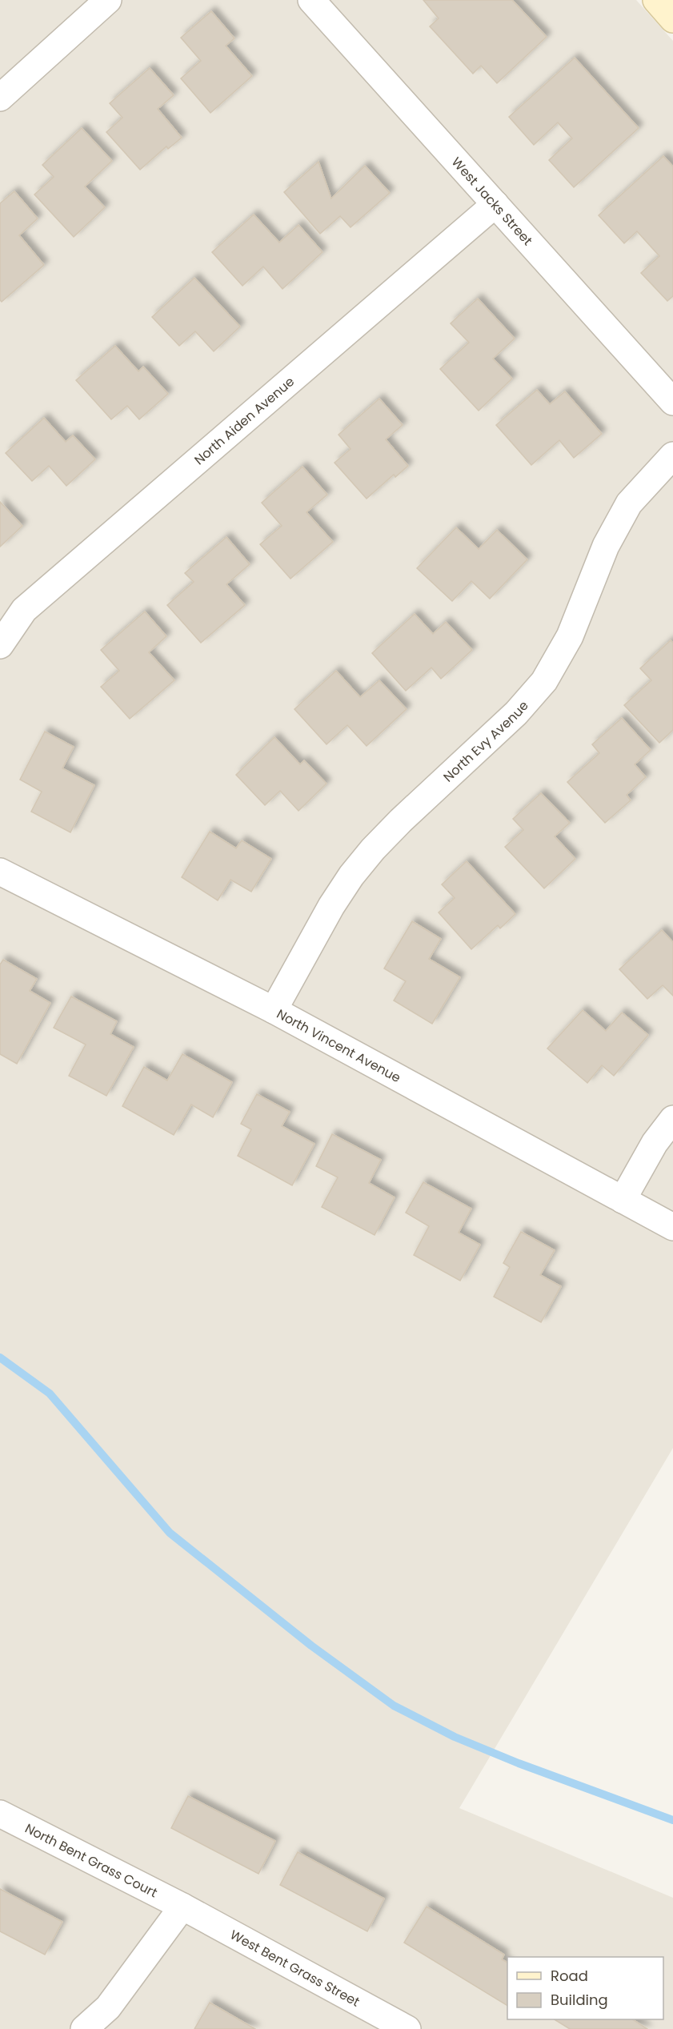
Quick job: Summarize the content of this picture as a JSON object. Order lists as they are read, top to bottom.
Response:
{
  "streets": {
    "street": [
      "West Jacks Street",
      "North Aiden Avenue",
      "North Evy Avenue",
      "North Vincent Avenue",
      "North Bent Grass Court",
      "West Bent Grass Street"
    ]
  },
  "crossings": [
    ["West Jacks Street", "North Aiden Avenue"],
    ["North Evy Avenue", "North Vincent Avenue"],
    ["North Bent Grass Court", "West Bent Grass Street"]
  ],
  "legend": ["Road", "Building"]
}
